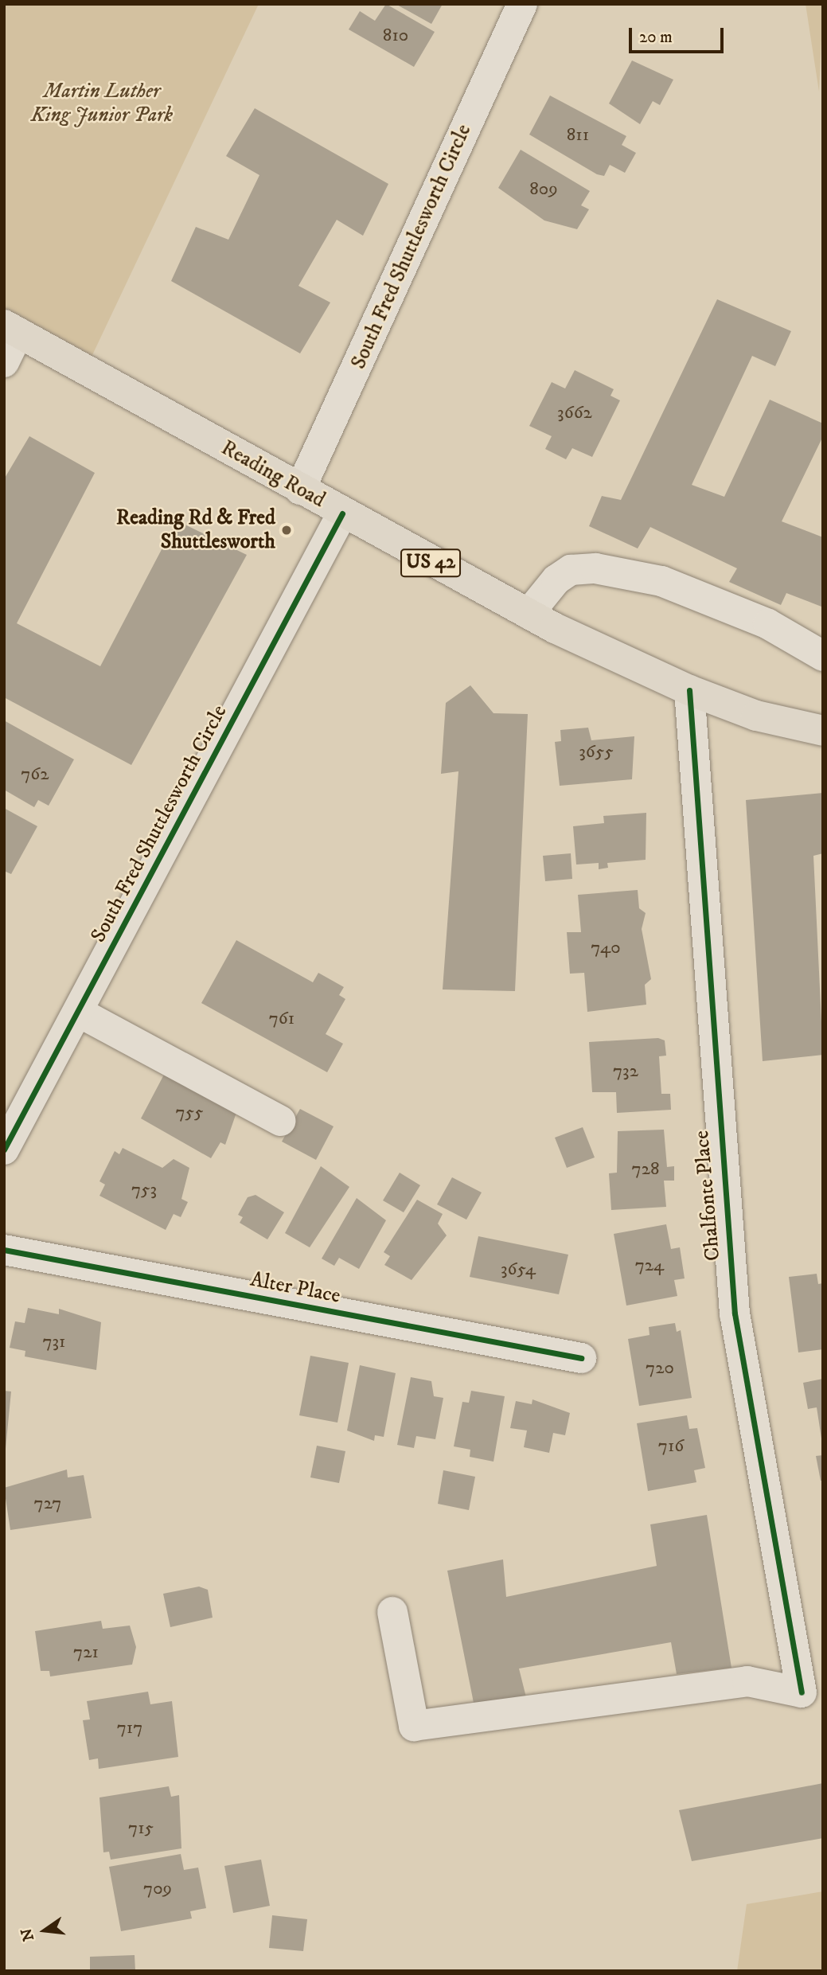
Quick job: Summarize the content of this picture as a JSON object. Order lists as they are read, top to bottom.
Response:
{
  "streets": {
    "main road": ["Reading Road", "US 42"],
    "street": ["South Fred Shuttlesworth Circle", "Chalfonte Place", "Alter Place"]
  },
  "crossings": [
    ["South Fred Shuttlesworth Circle", "Reading Road"],
    ["Reading Road", "Chalfonte Place"]
  ],
  "parks": ["Martin Luther King Junior Park"],
  "places": ["Reading Rd & Fred Shuttlesworth"],
  "house_numbers": [
    "810",
    "811",
    "809",
    "3662",
    "3655",
    "762",
    "740",
    "761",
    "732",
    "755",
    "728",
    "753",
    "724",
    "3654",
    "731",
    "720",
    "716",
    "727",
    "721",
    "717",
    "715",
    "709"
  ],
  "scale_bar": "20 m",
  "north": "left"
}
